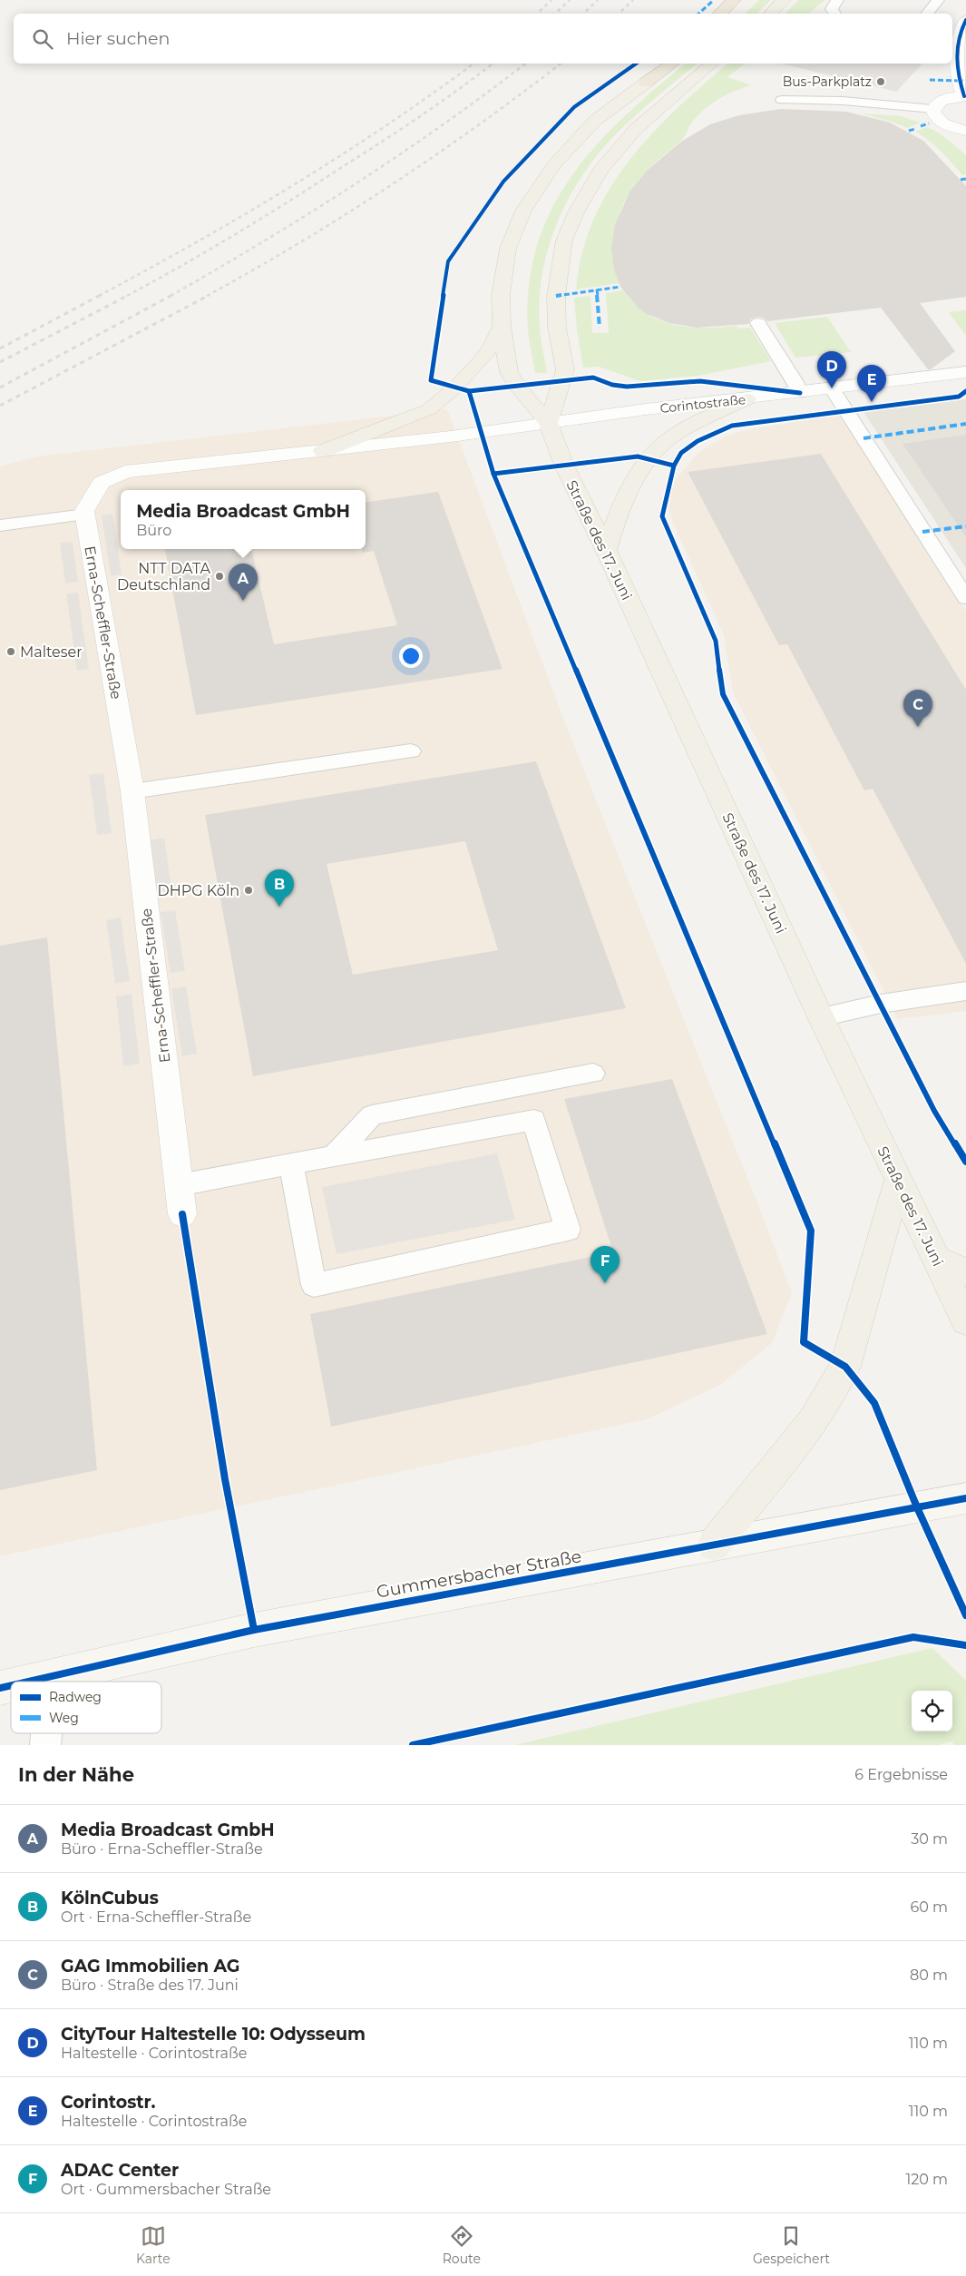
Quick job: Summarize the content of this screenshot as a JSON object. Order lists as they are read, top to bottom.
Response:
{
  "streets": {
    "main road": ["Straße des 17. Juni"],
    "street": ["Corintostraße", "Erna-Scheffler-Straße", "Gummersbacher Straße"]
  },
  "crossings": [
    ["Corintostraße", "Straße des 17. Juni"]
  ],
  "places": [
    "Bus-Parkplatz",
    "NTT DATA Deutschland",
    "Malteser",
    "DHPG Köln"
  ],
  "legend": ["Radweg", "Weg"],
  "page": {
    "search": "Hier suchen",
    "pins": [
      "D",
      "E",
      "A",
      "C",
      "B",
      "F"
    ],
    "popup": ["Media Broadcast GmbH", "Büro"],
    "heading": ["In der Nähe", "6 Ergebnisse"],
    "list": [
      {
        "mark": "A",
        "name": "Media Broadcast GmbH",
        "note": "Büro · Erna-Scheffler-Straße",
        "value": "30 m"
      },
      {
        "mark": "B",
        "name": "KölnCubus",
        "note": "Ort · Erna-Scheffler-Straße",
        "value": "60 m"
      },
      {
        "mark": "C",
        "name": "GAG Immobilien AG",
        "note": "Büro · Straße des 17. Juni",
        "value": "80 m"
      },
      {
        "mark": "D",
        "name": "CityTour Haltestelle 10: Odysseum",
        "note": "Haltestelle · Corintostraße",
        "value": "110 m"
      },
      {
        "mark": "E",
        "name": "Corintostr.",
        "note": "Haltestelle · Corintostraße",
        "value": "110 m"
      },
      {
        "mark": "F",
        "name": "ADAC Center",
        "note": "Ort · Gummersbacher Straße",
        "value": "120 m"
      }
    ],
    "nav": ["Karte", "Route", "Gespeichert"]
  }
}
